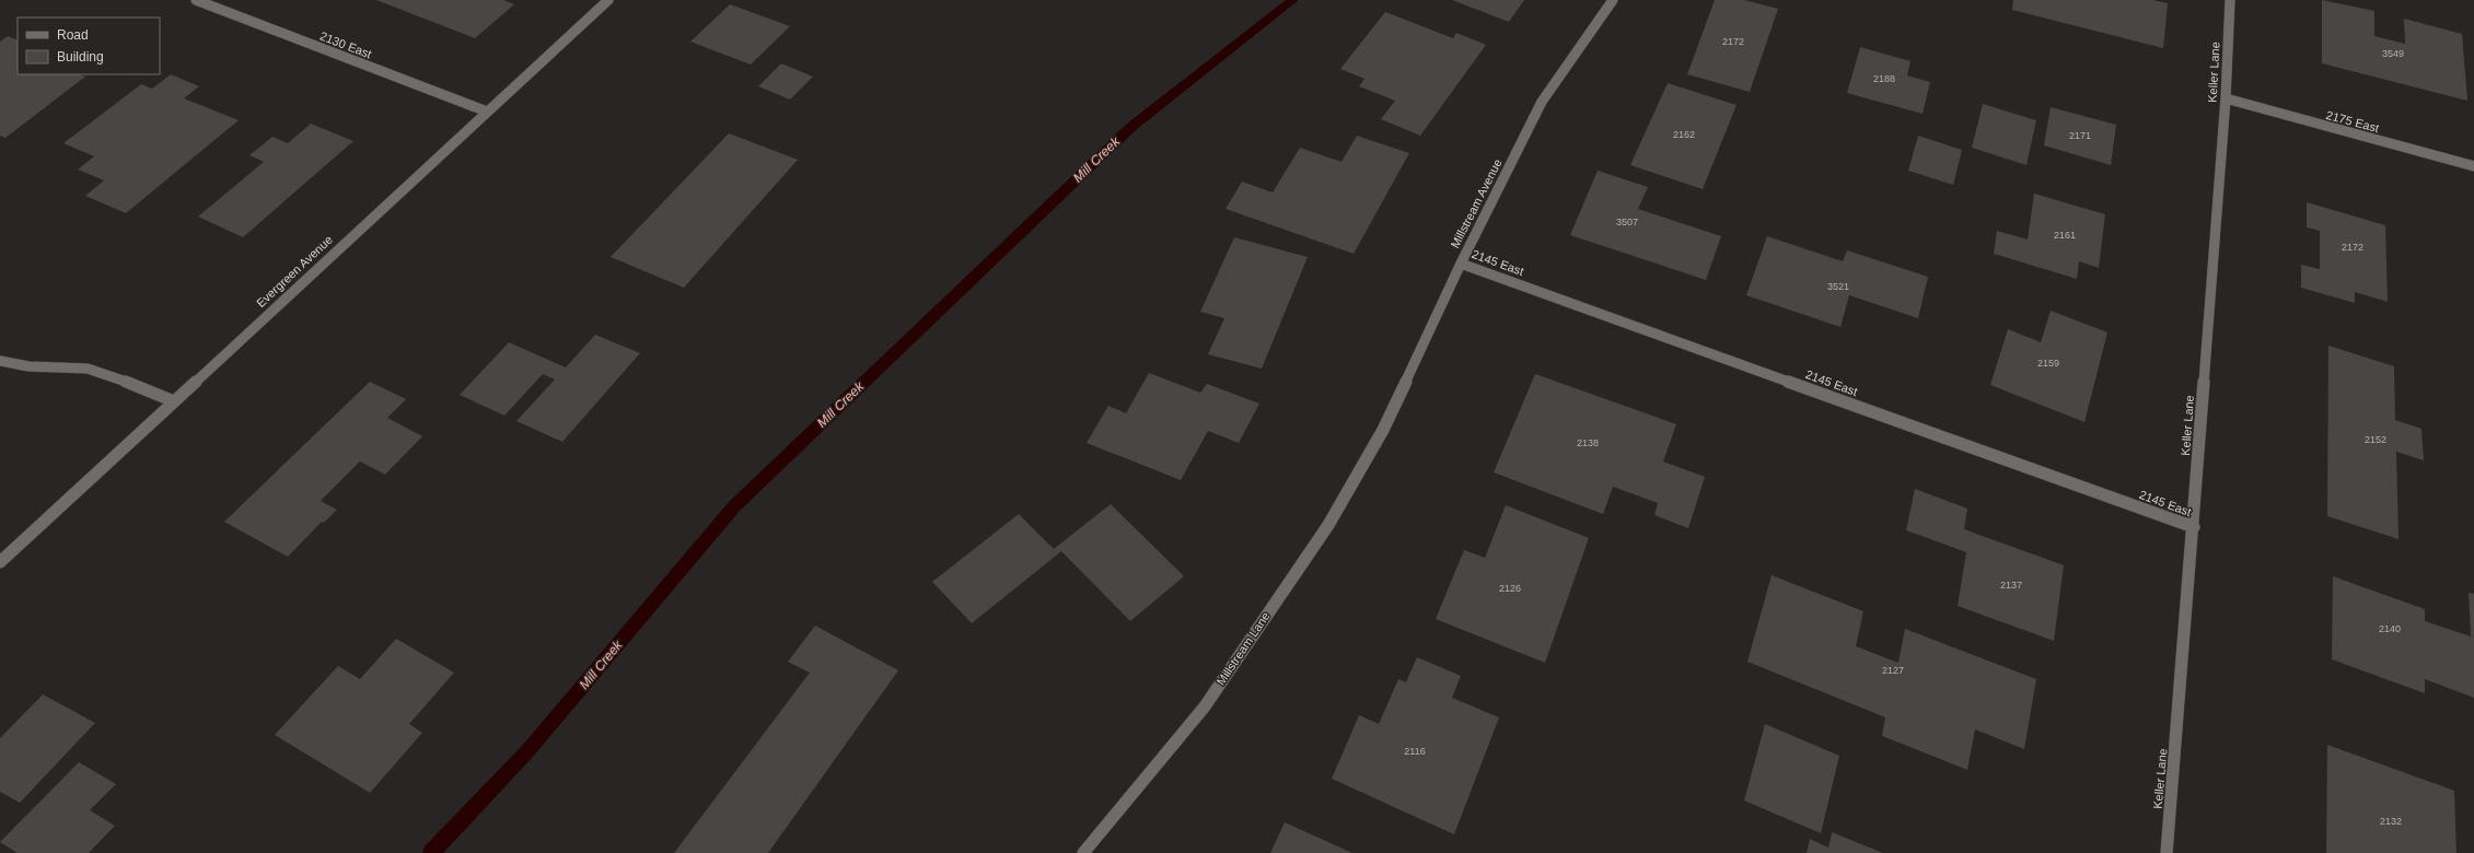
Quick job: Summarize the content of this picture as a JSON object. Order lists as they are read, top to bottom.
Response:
{
  "streets": {
    "street": [
      "2130 East",
      "Keller Lane",
      "2175 East",
      "Millstream Avenue",
      "2145 East",
      "Evergreen Avenue",
      "Millstream Lane"
    ]
  },
  "crossings": [
    ["2130 East", "Evergreen Avenue"],
    ["Keller Lane", "2175 East"],
    ["Keller Lane", "2145 East"],
    ["Millstream Avenue", "2145 East"],
    ["Millstream Avenue", "Millstream Lane"]
  ],
  "water": ["Mill Creek"],
  "house_numbers": [
    "2172",
    "3549",
    "2188",
    "2162",
    "2171",
    "3507",
    "2161",
    "2172",
    "3521",
    "2159",
    "2152",
    "2138",
    "2137",
    "2126",
    "2140",
    "2127",
    "2116",
    "2132"
  ],
  "legend": ["Road", "Building"]
}
